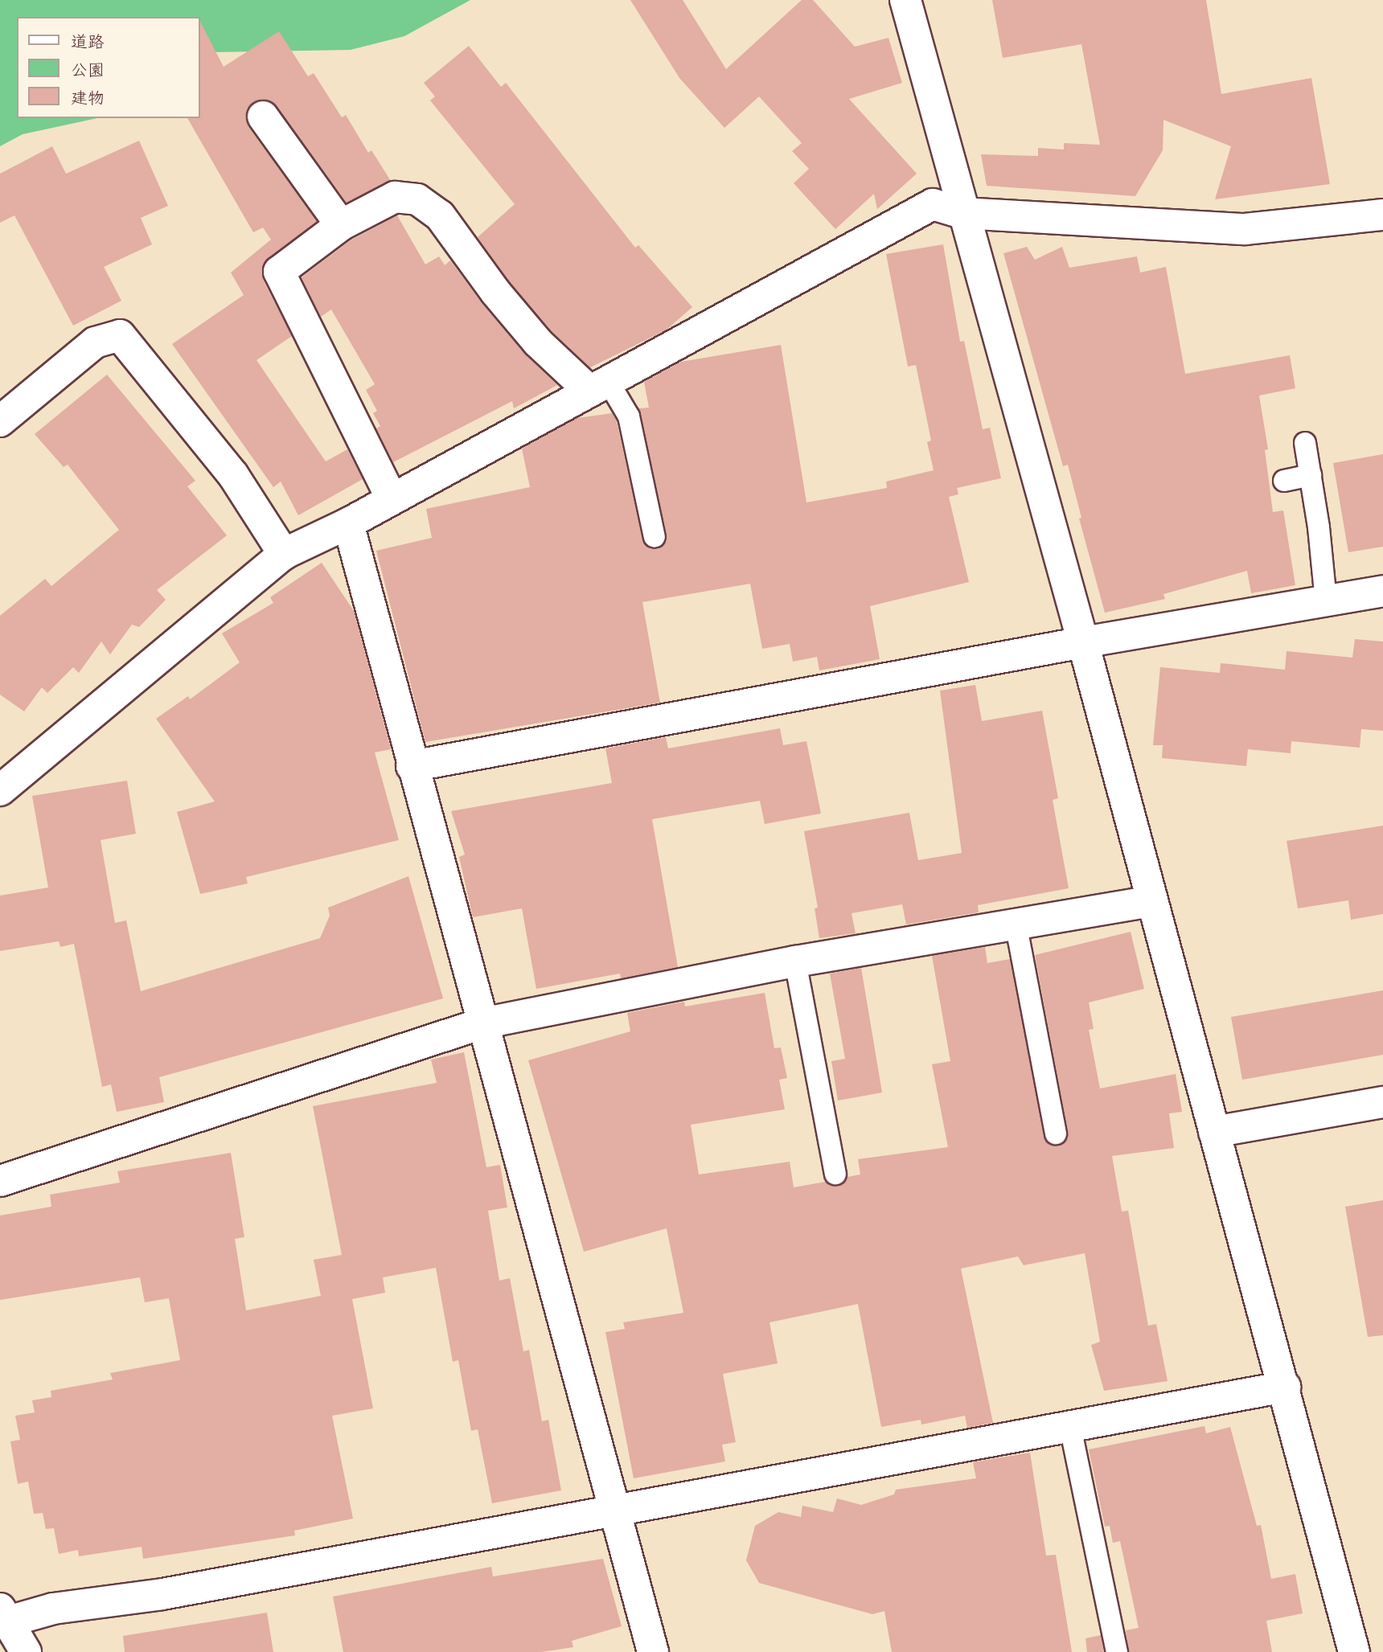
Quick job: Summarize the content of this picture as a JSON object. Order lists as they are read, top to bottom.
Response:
{
  "legend": ["道路", "公園", "建物"]
}
